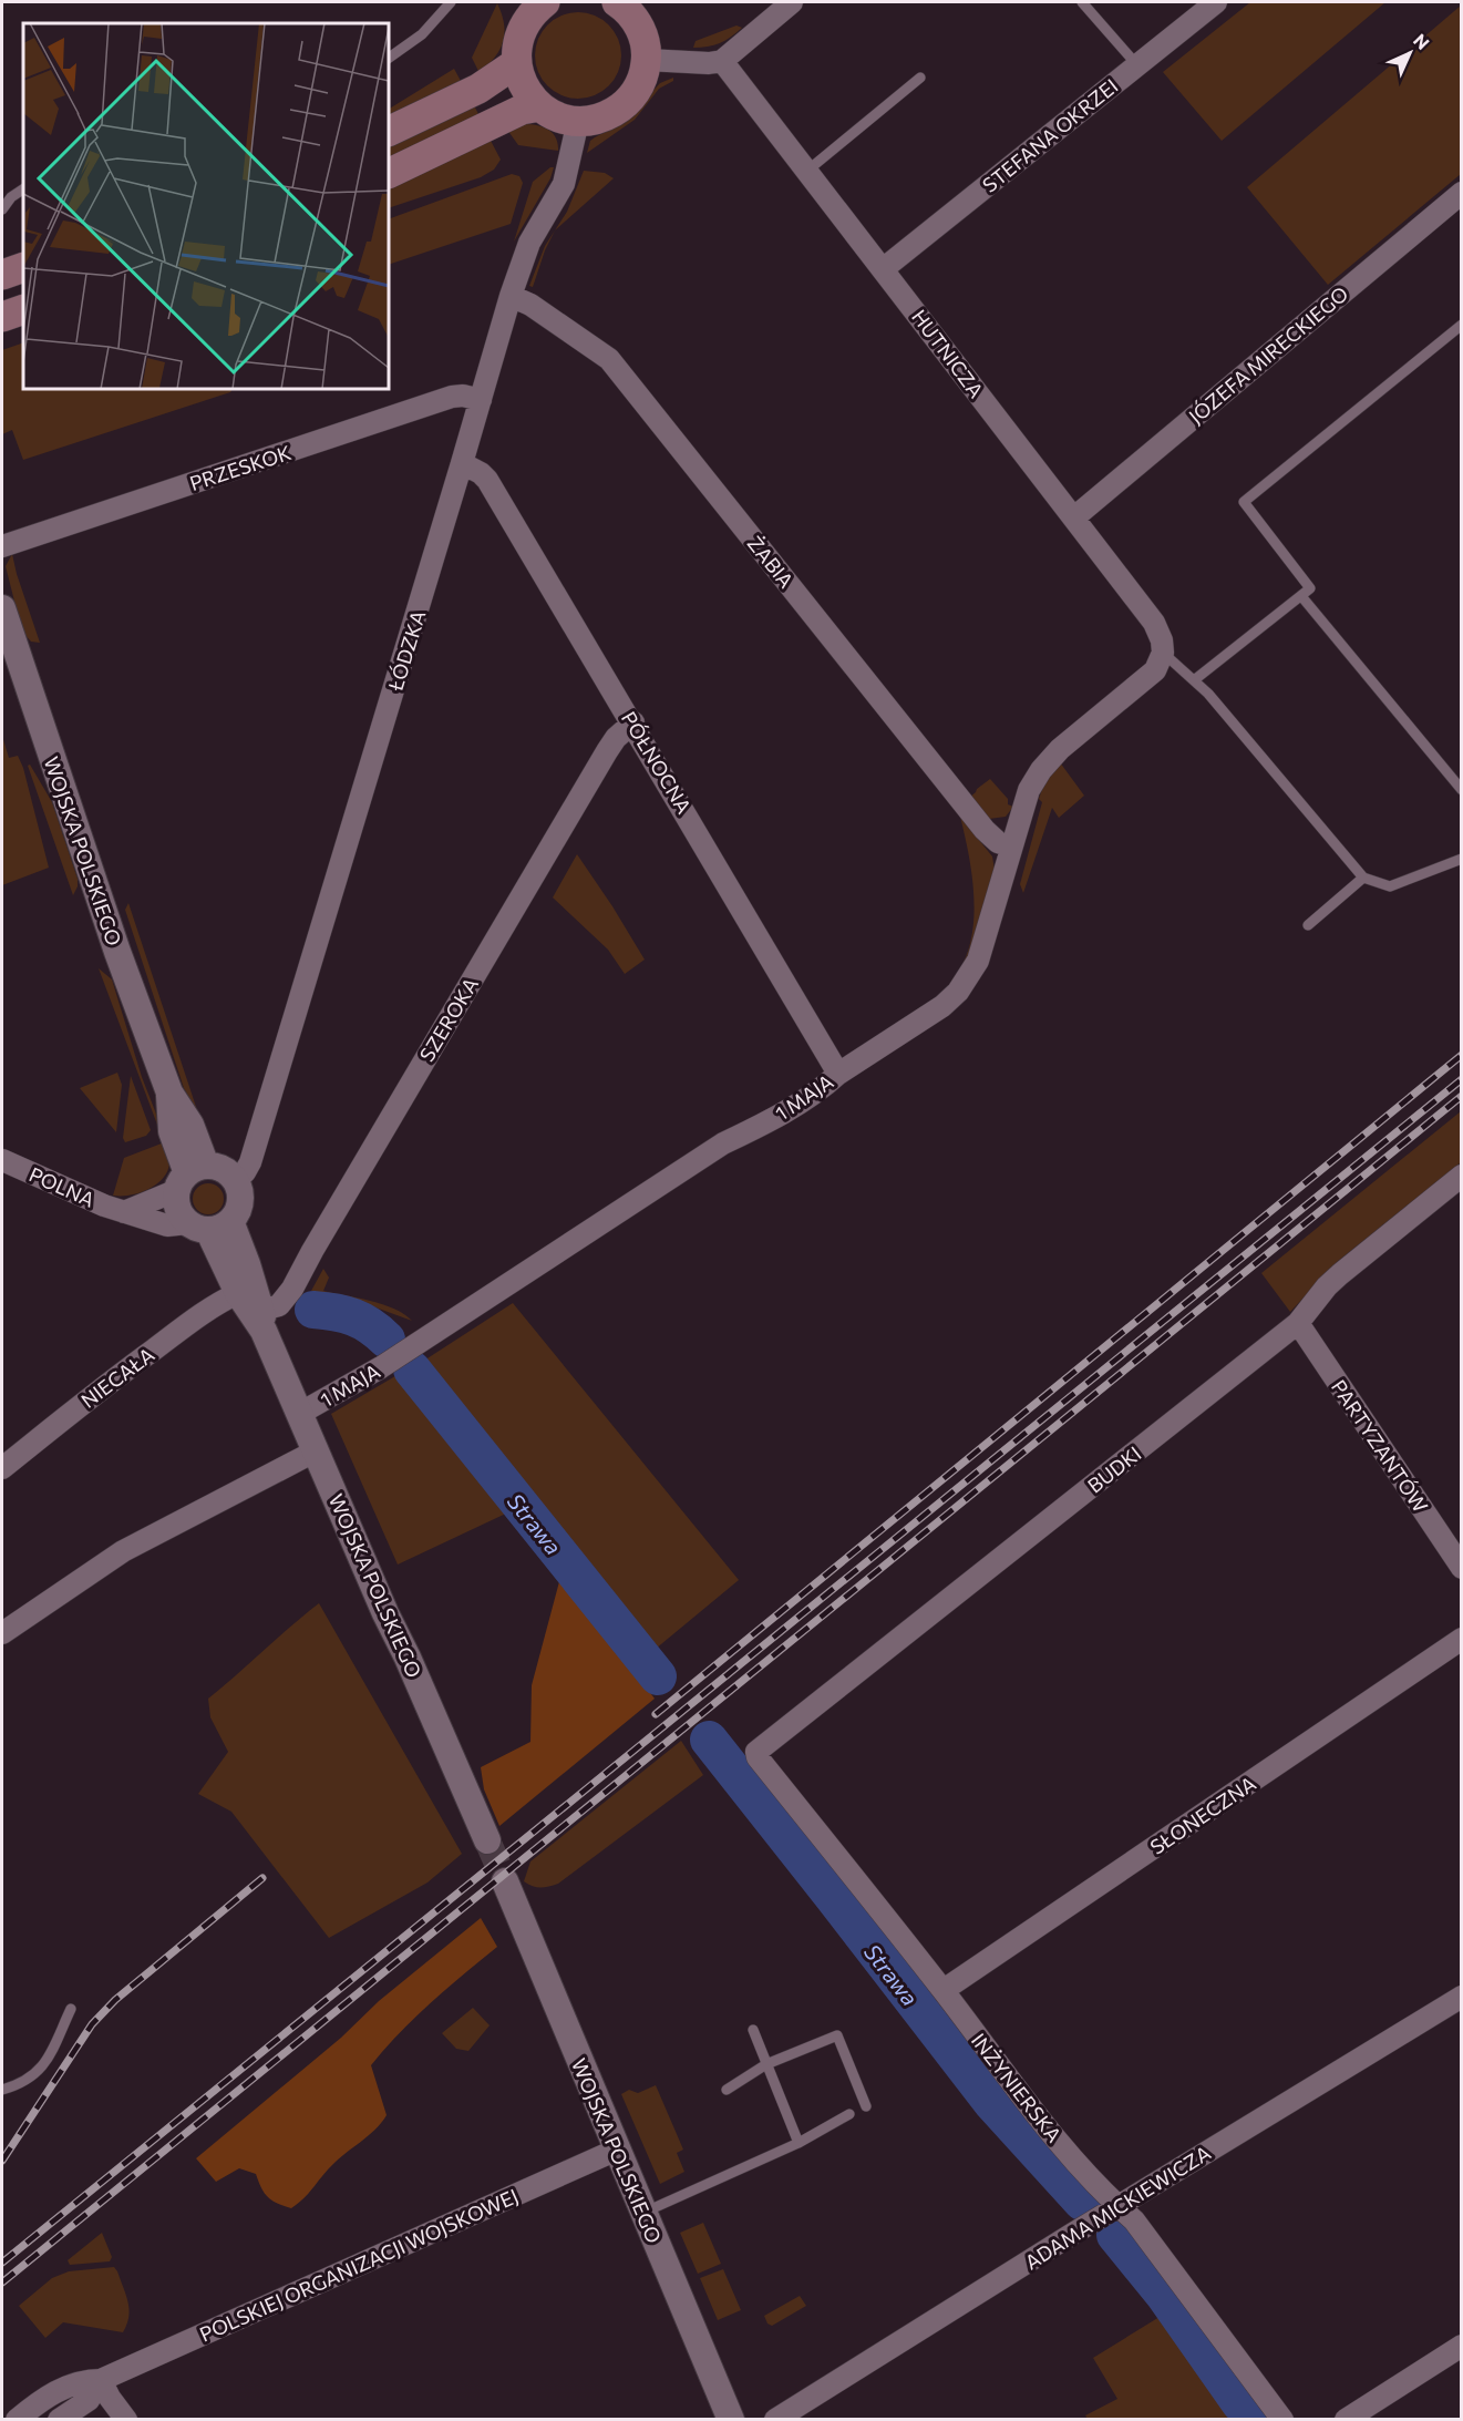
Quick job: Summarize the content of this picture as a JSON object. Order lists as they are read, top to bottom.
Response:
{
  "streets": {
    "street": [
      "STEFANA OKRZEI",
      "HUTNICZA",
      "JÓZEFA MIRECKIEGO",
      "PRZESKOK",
      "ŻABIA",
      "ŁÓDZKA",
      "PÓŁNOCNA",
      "WOJSKA POLSKIEGO",
      "SZEROKA",
      "1 MAJA",
      "POLNA",
      "NIECAŁA",
      "PARTYZANTÓW",
      "BUDKI",
      "SŁONECZNA",
      "INŻYNIERSKA",
      "ADAMA MICKIEWICZA",
      "POLSKIEJ ORGANIZACJI WOJSKOWEJ"
    ]
  },
  "crossings": [
    ["STEFANA OKRZEI", "HUTNICZA"],
    ["HUTNICZA", "JÓZEFA MIRECKIEGO"],
    ["HUTNICZA", "1 MAJA"],
    ["PRZESKOK", "ŁÓDZKA"],
    ["ŻABIA", "ŁÓDZKA"],
    ["ŻABIA", "1 MAJA"],
    ["ŁÓDZKA", "PÓŁNOCNA"],
    ["ŁÓDZKA", "WOJSKA POLSKIEGO"],
    ["ŁÓDZKA", "POLNA"],
    ["PÓŁNOCNA", "SZEROKA"],
    ["PÓŁNOCNA", "1 MAJA"],
    ["WOJSKA POLSKIEGO", "SZEROKA"],
    ["WOJSKA POLSKIEGO", "1 MAJA"],
    ["WOJSKA POLSKIEGO", "POLNA"],
    ["WOJSKA POLSKIEGO", "NIECAŁA"],
    ["WOJSKA POLSKIEGO", "POLSKIEJ ORGANIZACJI WOJSKOWEJ"],
    ["PARTYZANTÓW", "BUDKI"],
    ["BUDKI", "INŻYNIERSKA"],
    ["SŁONECZNA", "INŻYNIERSKA"],
    ["INŻYNIERSKA", "ADAMA MICKIEWICZA"]
  ],
  "water": ["Strawa"],
  "north": "top right"
}
